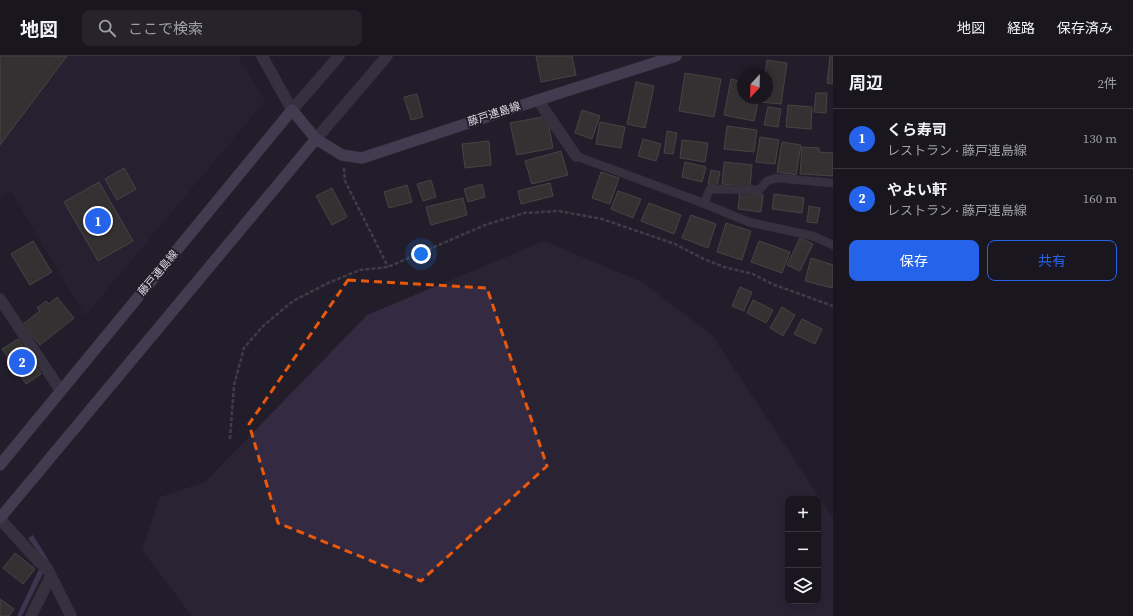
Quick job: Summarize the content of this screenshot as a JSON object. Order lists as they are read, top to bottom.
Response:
{
  "streets": {
    "main road": ["藤戸連島線"]
  },
  "north": "bottom",
  "page": {
    "header": "地図",
    "search": "ここで検索",
    "nav": ["地図", "経路", "保存済み"],
    "heading": ["周辺", "2件"],
    "list": [
      {
        "mark": "1",
        "name": "くら寿司",
        "note": "レストラン · 藤戸連島線",
        "value": "130 m"
      },
      {
        "mark": "2",
        "name": "やよい軒",
        "note": "レストラン · 藤戸連島線",
        "value": "160 m"
      }
    ],
    "pins": ["1", "2"],
    "buttons": ["保存", "共有"],
    "map_buttons": ["+", "−"]
  }
}
